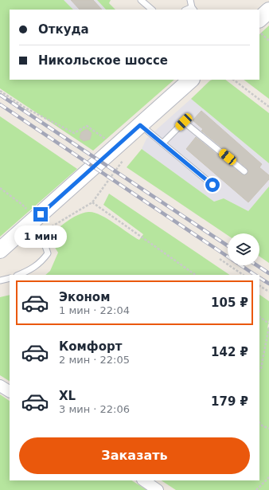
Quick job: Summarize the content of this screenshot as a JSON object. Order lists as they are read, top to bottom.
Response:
{
  "page": {
    "banner": ["Откуда", "Никольское шоссе"],
    "bubble": "1 мин",
    "list": [
      {
        "name": "Эконом",
        "note": "1 мин · 22:04",
        "value": "105 ₽"
      },
      {
        "name": "Комфорт",
        "note": "2 мин · 22:05",
        "value": "142 ₽"
      },
      {
        "name": "XL",
        "note": "3 мин · 22:06",
        "value": "179 ₽"
      }
    ],
    "buttons": "Заказать"
  }
}
